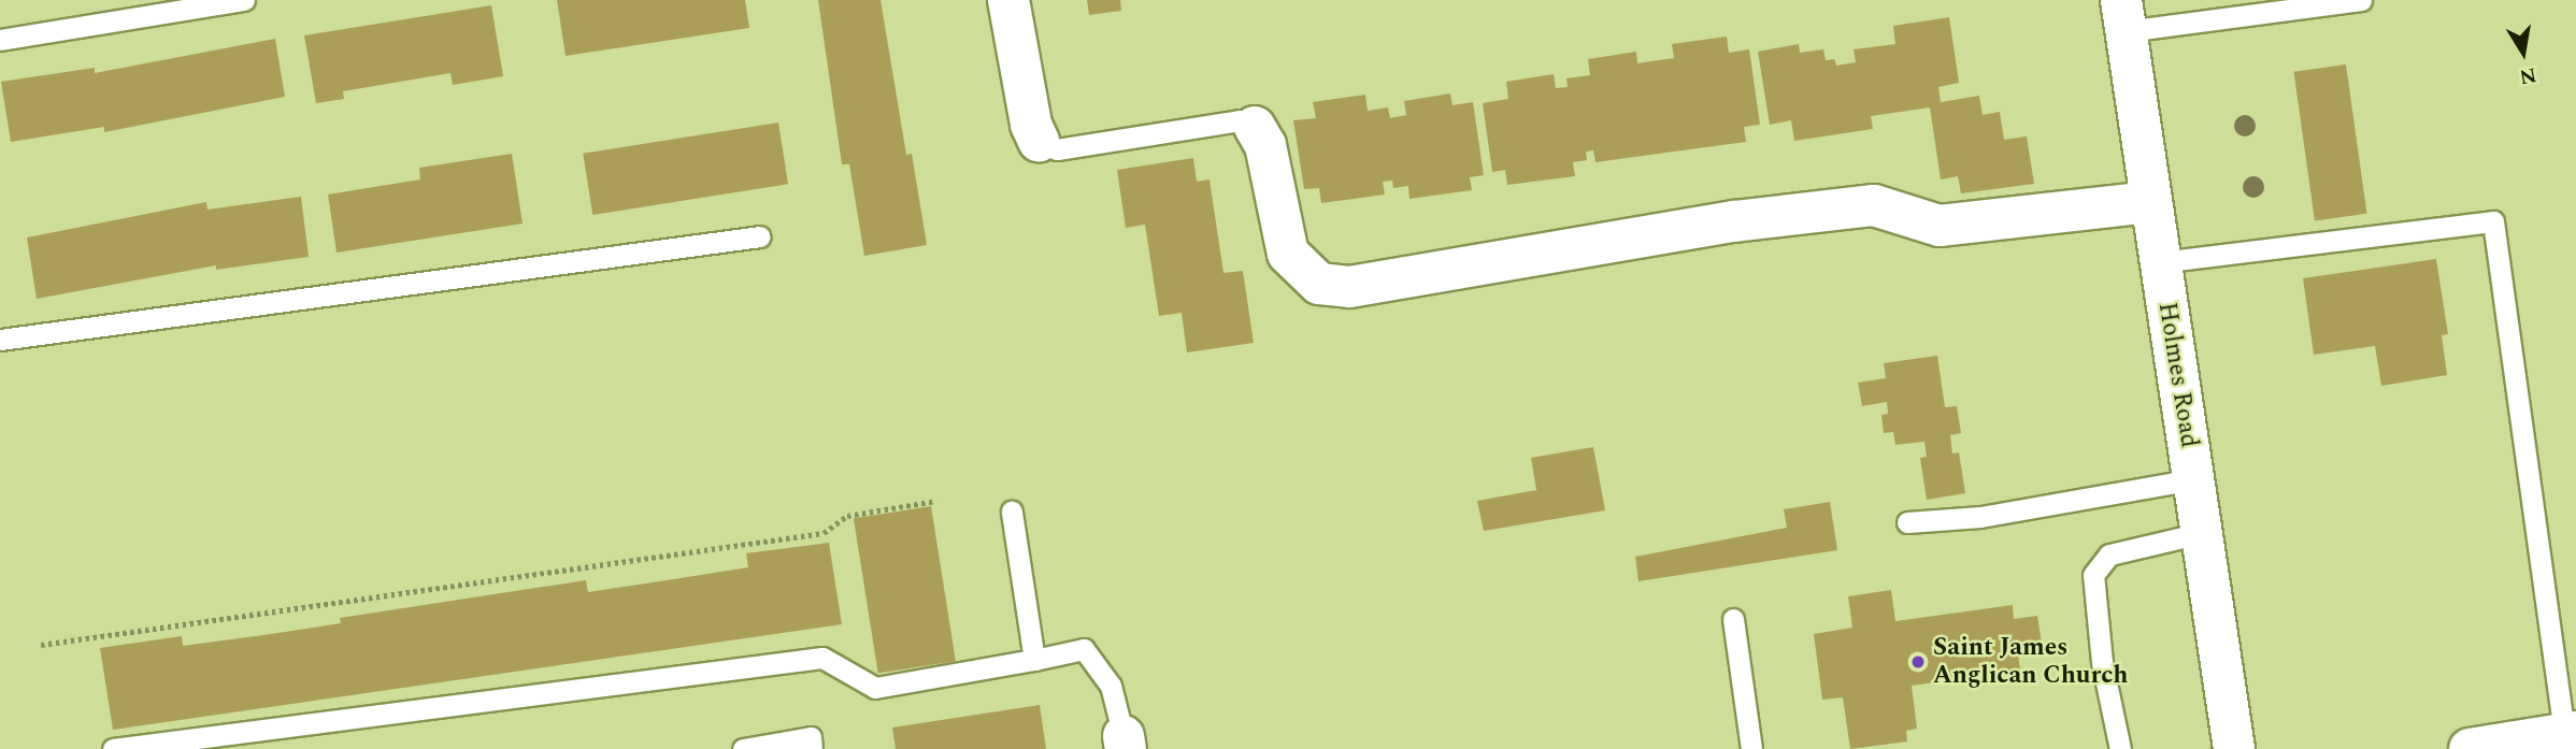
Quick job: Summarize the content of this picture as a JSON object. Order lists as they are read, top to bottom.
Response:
{
  "streets": {
    "street": ["Holmes Road"]
  },
  "places": ["Saint James Anglican Church"],
  "north": "bottom"
}
